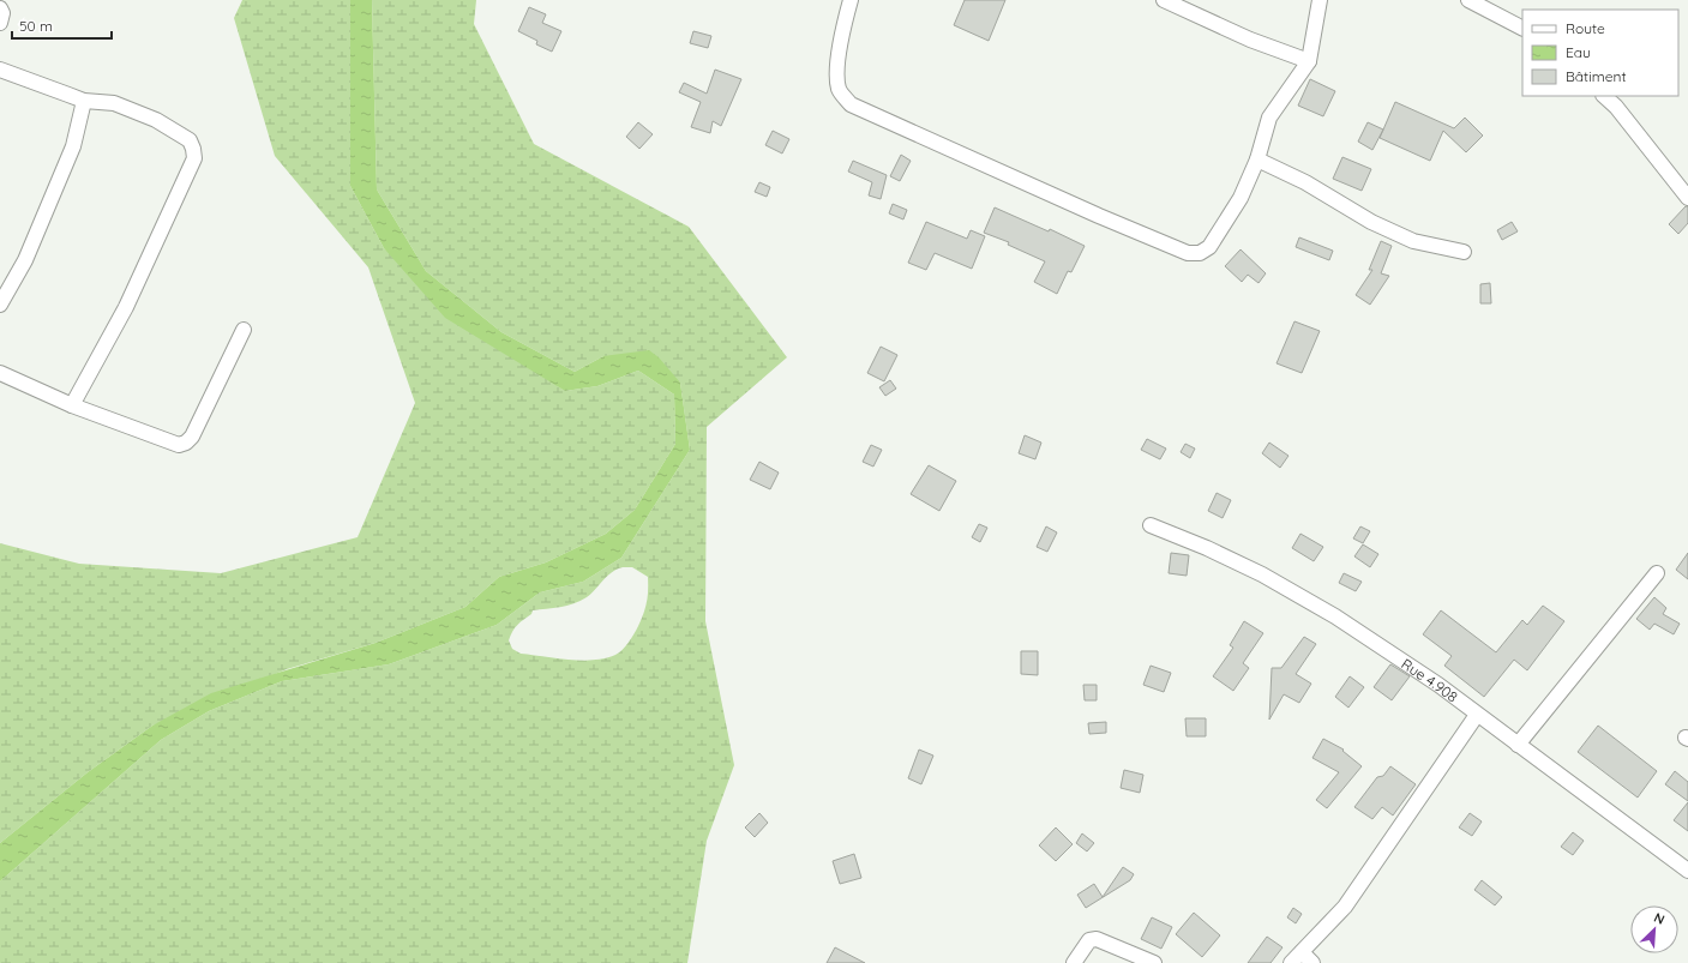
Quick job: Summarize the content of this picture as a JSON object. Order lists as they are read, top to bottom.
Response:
{
  "streets": {
    "street": ["Rue 4.908"]
  },
  "legend": ["Route", "Eau", "Bâtiment"],
  "scale_bar": "50 m",
  "north": "top right"
}
